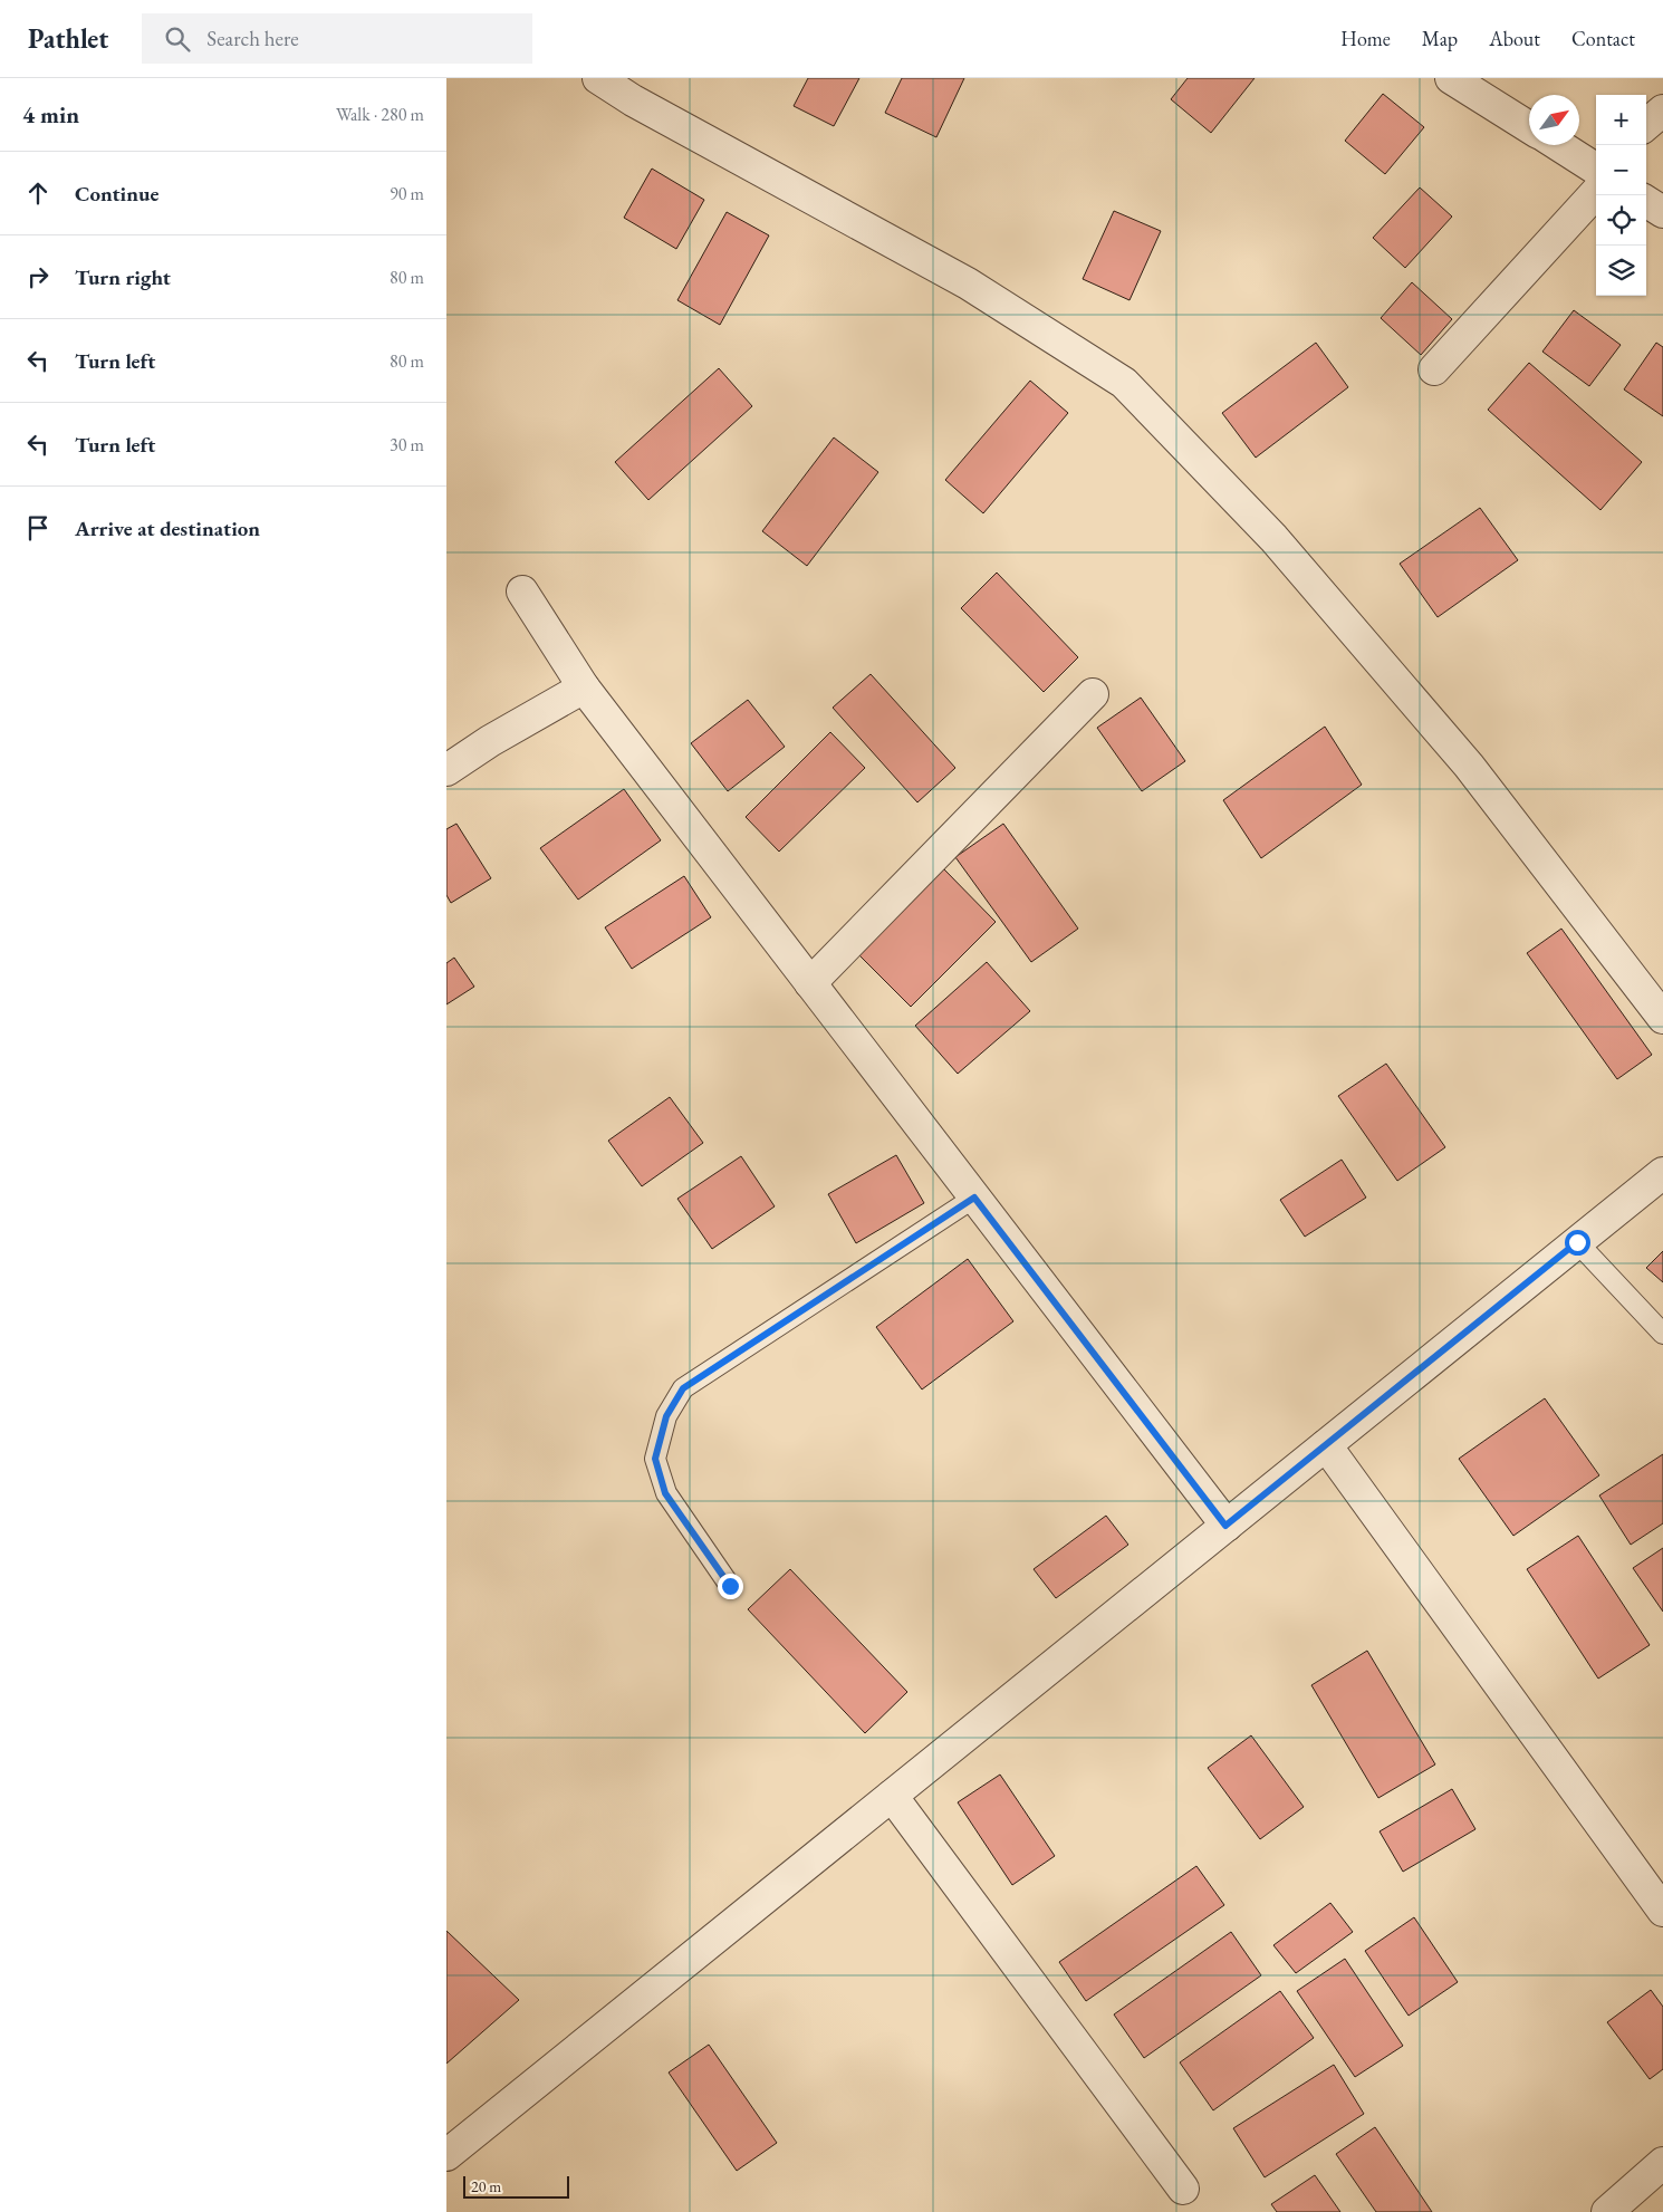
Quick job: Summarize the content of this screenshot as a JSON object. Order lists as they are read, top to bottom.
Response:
{
  "scale_bar": "20 m",
  "north": "top right",
  "page": {
    "header": "Pathlet",
    "search": "Search here",
    "nav": [
      "Home",
      "Map",
      "About",
      "Contact"
    ],
    "heading": ["4 min", "Walk · 280 m"],
    "map_buttons": ["+", "−"],
    "list": [
      ["Continue", "90 m"],
      ["Turn right", "80 m"],
      ["Turn left", "80 m"],
      ["Turn left", "30 m"],
      "Arrive at destination"
    ],
    "scale": "20 m"
  }
}
